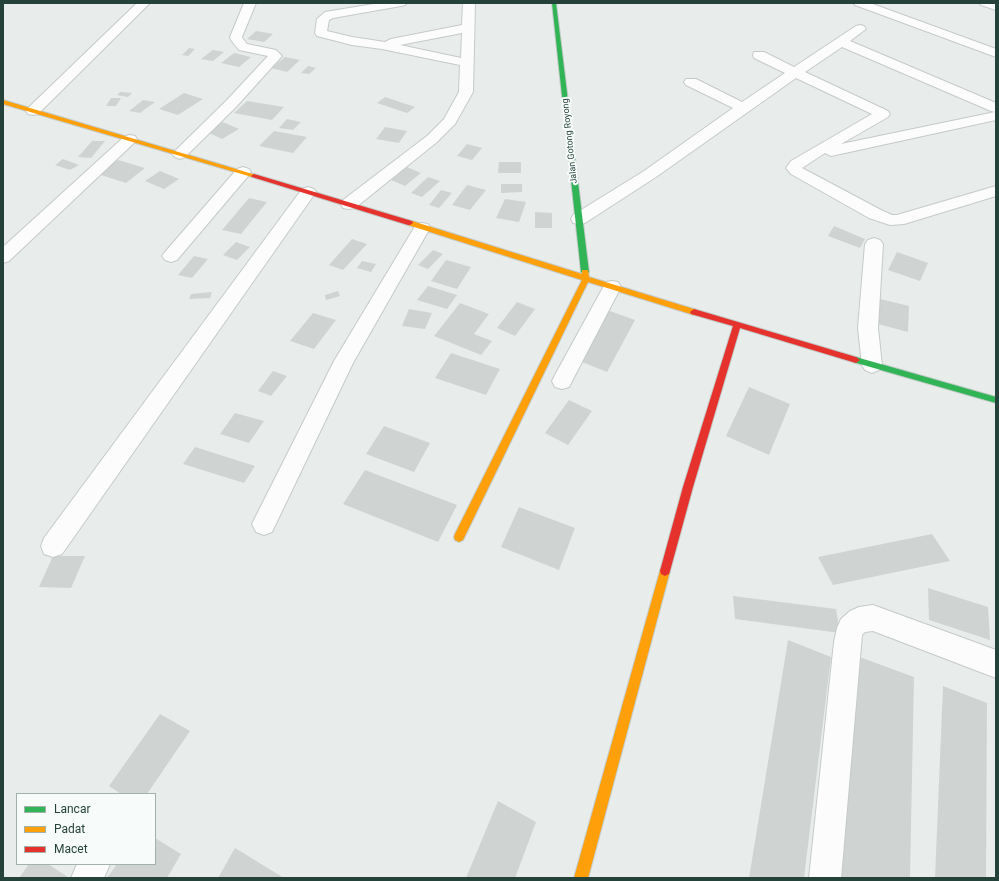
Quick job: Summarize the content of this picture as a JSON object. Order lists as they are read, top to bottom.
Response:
{
  "streets": {
    "street": ["Jalan Gotong Royong"]
  },
  "legend": ["Lancar", "Padat", "Macet"]
}
